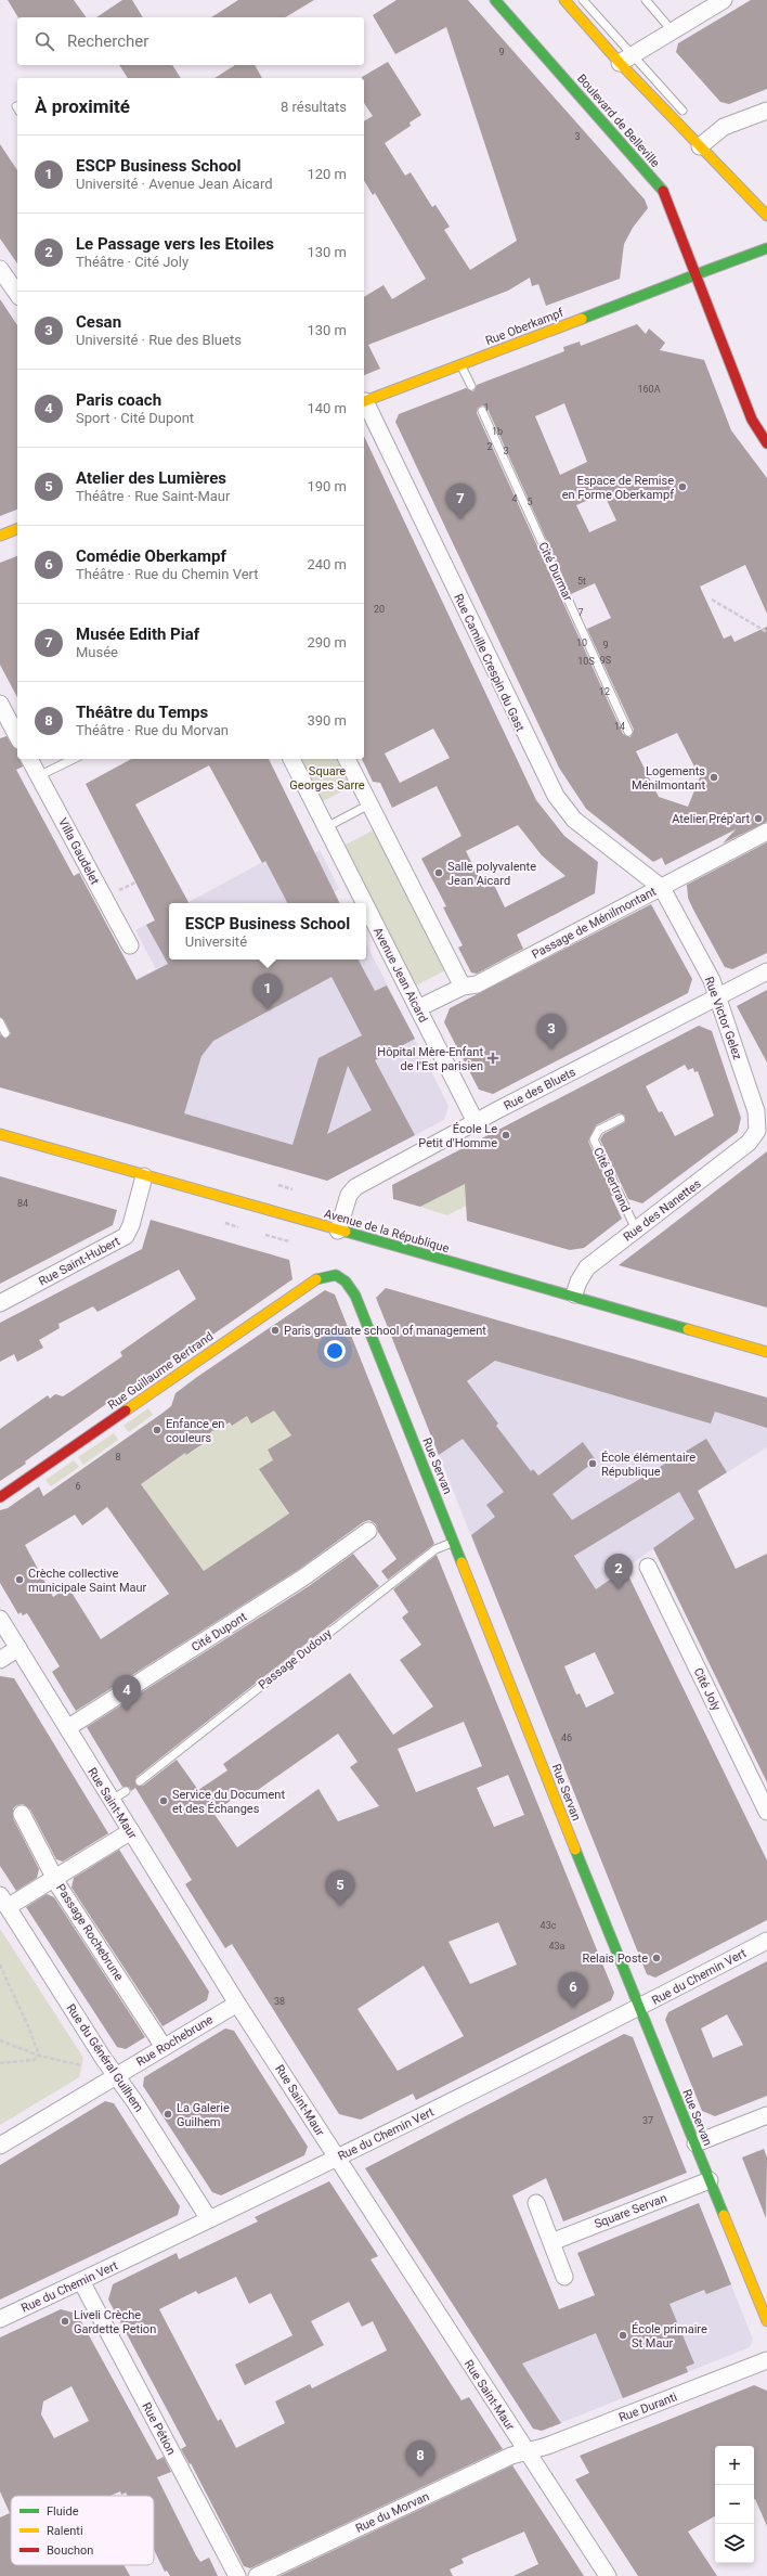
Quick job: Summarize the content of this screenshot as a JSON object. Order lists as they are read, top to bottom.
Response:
{
  "streets": {
    "street": [
      "Boulevard de Belleville",
      "Rue Oberkampf",
      "Rue Camille Crespin du Gast",
      "Villa Gaudelet",
      "Passage de Ménilmontant",
      "Avenue Jean Aicard",
      "Rue Victor Gelez",
      "Rue des Bluets",
      "Rue des Nanettes",
      "Avenue de la République",
      "Rue Saint-Hubert",
      "Rue Guillaume Bertrand",
      "Rue Servan",
      "Cité Dupont",
      "Cité Joly",
      "Rue Saint-Maur",
      "Passage Rochebrune",
      "Rue du Chemin Vert",
      "Rue Rochebrune",
      "Rue du Général Guilhem",
      "Square Servan",
      "Rue Duranti",
      "Rue Pétion",
      "Rue du Morvan"
    ],
    "lane": ["Cité Durmar", "Cité Bertrand", "Passage Dudouy"]
  },
  "crossings": [
    ["Boulevard de Belleville", "Rue Oberkampf"],
    ["Rue Oberkampf", "Rue Camille Crespin du Gast"],
    ["Rue Camille Crespin du Gast", "Passage de Ménilmontant"],
    ["Rue Camille Crespin du Gast", "Rue Victor Gelez"],
    ["Passage de Ménilmontant", "Avenue Jean Aicard"],
    ["Passage de Ménilmontant", "Rue Victor Gelez"],
    ["Avenue Jean Aicard", "Rue des Bluets"],
    ["Rue Victor Gelez", "Rue des Bluets"],
    ["Rue Victor Gelez", "Rue des Nanettes"],
    ["Rue des Bluets", "Avenue de la République"],
    ["Cité Bertrand", "Rue des Nanettes"],
    ["Rue des Nanettes", "Avenue de la République"],
    ["Avenue de la République", "Rue Saint-Hubert"],
    ["Rue Guillaume Bertrand", "Rue Servan"],
    ["Rue Servan", "Passage Dudouy"],
    ["Rue Servan", "Rue du Chemin Vert"],
    ["Rue Servan", "Square Servan"],
    ["Cité Dupont", "Rue Saint-Maur"],
    ["Rue Saint-Maur", "Rue du Chemin Vert"],
    ["Rue Saint-Maur", "Rue Rochebrune"],
    ["Rue Saint-Maur", "Rue Duranti"],
    ["Rue Saint-Maur", "Rue du Morvan"],
    ["Passage Rochebrune", "Rue Rochebrune"],
    ["Rue du Chemin Vert", "Rue du Général Guilhem"],
    ["Rue du Chemin Vert", "Rue Pétion"],
    ["Rue Rochebrune", "Rue du Général Guilhem"],
    ["Rue Duranti", "Rue du Morvan"]
  ],
  "parks": ["Square Georges Sarre"],
  "places": {
    "other": [
      "Espace de Remise en Forme Oberkampf",
      "Logements Ménilmontant",
      "Atelier Prép'art",
      "Salle polyvalente Jean Aicard",
      "École Le Petit d'Homme",
      "Paris graduate school of management",
      "Enfance en couleurs",
      "École élémentaire République",
      "Crèche collective municipale Saint Maur",
      "Service du Document et des Échanges",
      "Relais Poste",
      "La Galerie Guilhem",
      "Liveli Crèche Gardette Petion",
      "École primaire St Maur"
    ],
    "health": ["Hôpital Mère-Enfant de l'Est parisien"]
  },
  "house_numbers": [
    "9",
    "3",
    "160A",
    "1",
    "1b",
    "2",
    "3",
    "4",
    "5",
    "5t",
    "20",
    "7",
    "10",
    "9",
    "9S",
    "10S",
    "12",
    "14",
    "84",
    "8",
    "6",
    "46",
    "43c",
    "43a",
    "38",
    "37"
  ],
  "legend": ["Fluide", "Ralenti", "Bouchon"],
  "page": {
    "search": "Rechercher",
    "heading": ["À proximité", "8 résultats"],
    "list": [
      {
        "mark": "1",
        "name": "ESCP Business School",
        "note": "Université · Avenue Jean Aicard",
        "value": "120 m"
      },
      {
        "mark": "2",
        "name": "Le Passage vers les Etoiles",
        "note": "Théâtre · Cité Joly",
        "value": "130 m"
      },
      {
        "mark": "3",
        "name": "Cesan",
        "note": "Université · Rue des Bluets",
        "value": "130 m"
      },
      {
        "mark": "4",
        "name": "Paris coach",
        "note": "Sport · Cité Dupont",
        "value": "140 m"
      },
      {
        "mark": "5",
        "name": "Atelier des Lumières",
        "note": "Théâtre · Rue Saint-Maur",
        "value": "190 m"
      },
      {
        "mark": "6",
        "name": "Comédie Oberkampf",
        "note": "Théâtre · Rue du Chemin Vert",
        "value": "240 m"
      },
      {
        "mark": "7",
        "name": "Musée Edith Piaf",
        "note": "Musée",
        "value": "290 m"
      },
      {
        "mark": "8",
        "name": "Théâtre du Temps",
        "note": "Théâtre · Rue du Morvan",
        "value": "390 m"
      }
    ],
    "pins": [
      "7",
      "1",
      "3",
      "2",
      "4",
      "5",
      "6",
      "8"
    ],
    "popup": ["ESCP Business School", "Université"],
    "map_buttons": ["+", "−"]
  }
}
